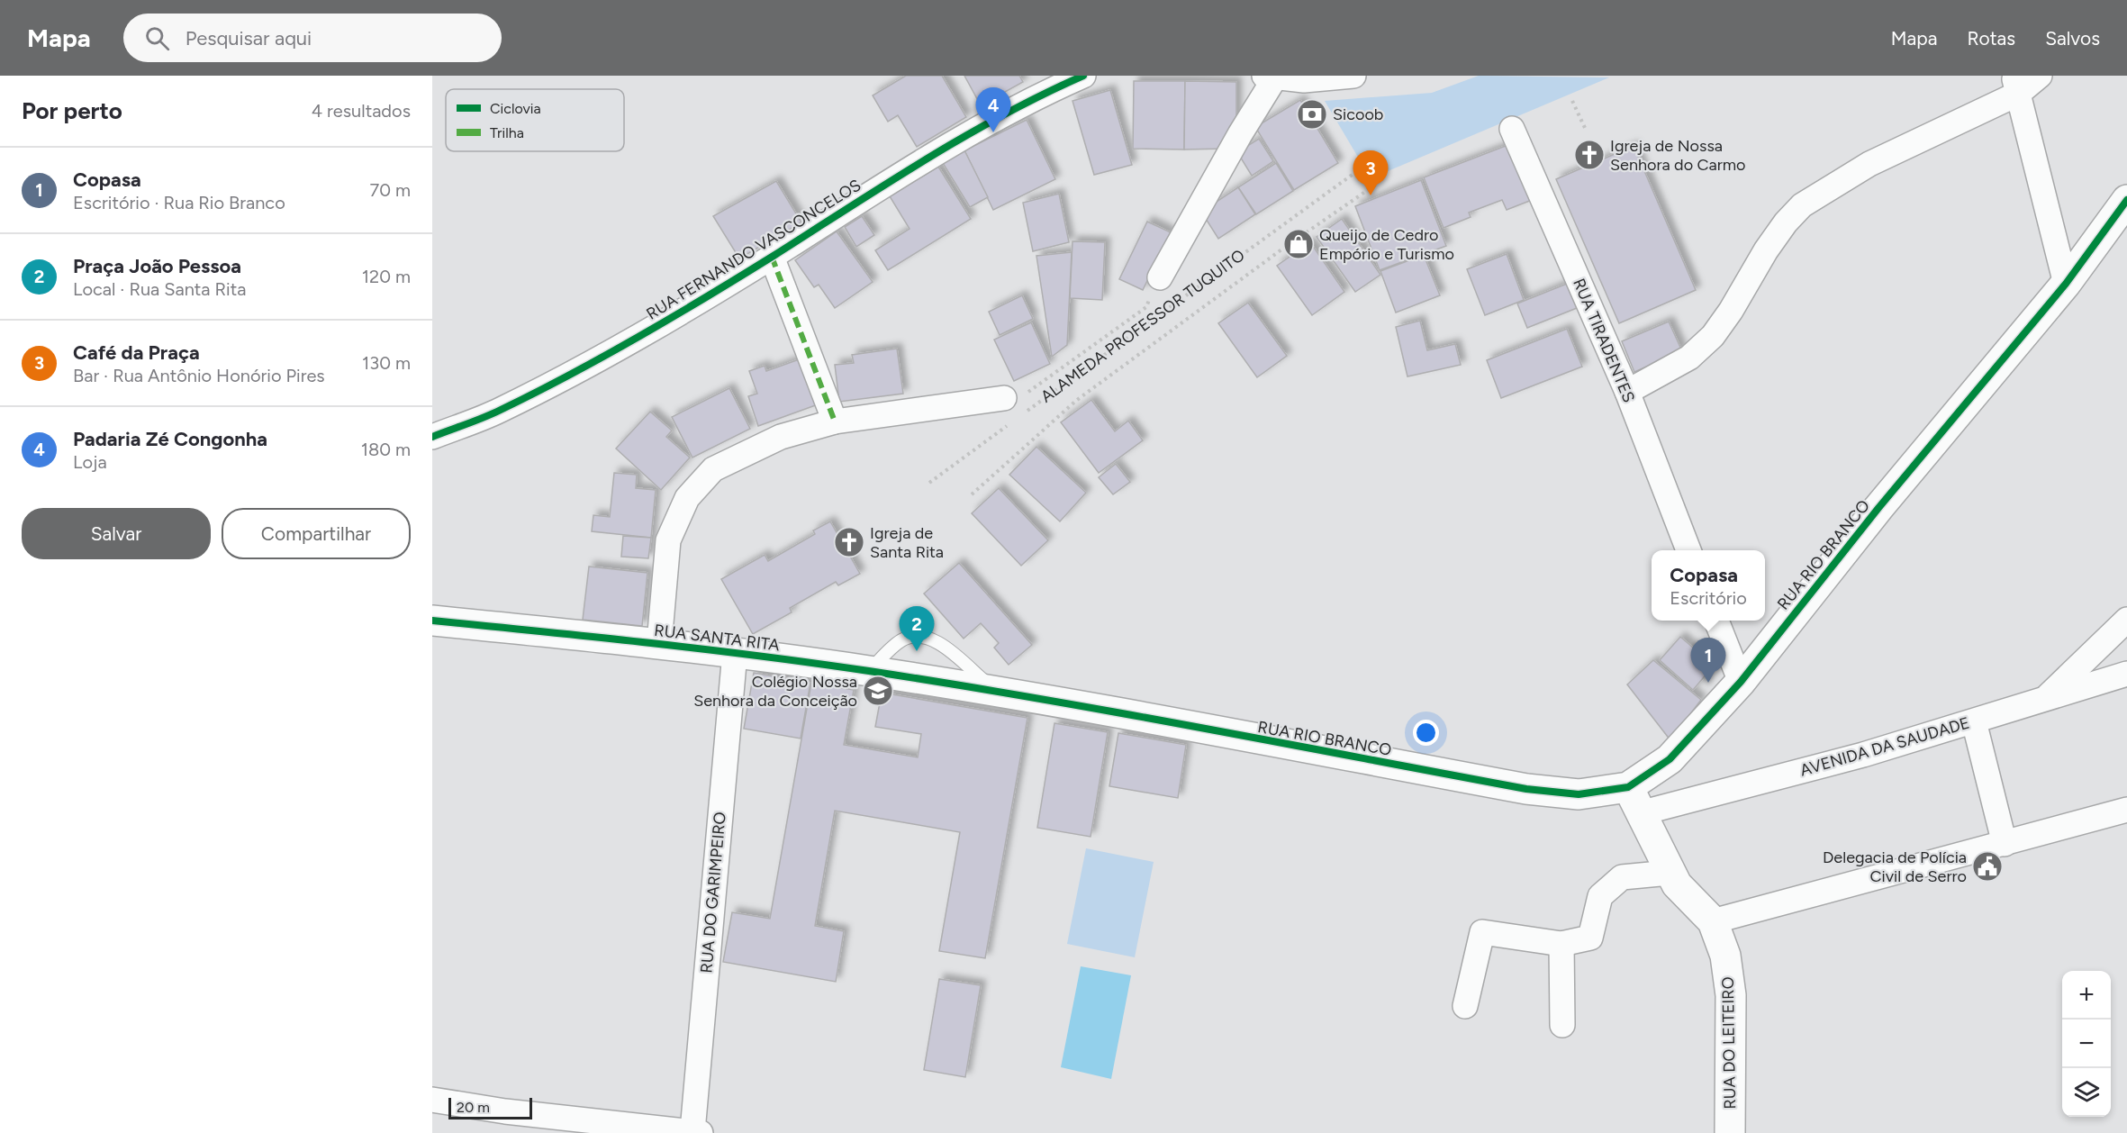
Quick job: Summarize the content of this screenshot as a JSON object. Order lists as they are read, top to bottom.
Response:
{
  "streets": {
    "street": [
      "RUA FERNANDO VASCONCELOS",
      "RUA TIRADENTES",
      "RUA RIO BRANCO",
      "RUA SANTA RITA",
      "AVENIDA DA SAUDADE",
      "RUA DO GARIMPEIRO",
      "RUA DO LEITEIRO"
    ],
    "path": ["ALAMEDA PROFESSOR TUQUITO"]
  },
  "crossings": [
    ["RUA RIO BRANCO", "RUA SANTA RITA"],
    ["RUA RIO BRANCO", "AVENIDA DA SAUDADE"],
    ["RUA RIO BRANCO", "RUA DO LEITEIRO"],
    ["RUA SANTA RITA", "RUA DO GARIMPEIRO"],
    ["AVENIDA DA SAUDADE", "RUA DO LEITEIRO"]
  ],
  "places": {
    "bank": ["Sicoob"],
    "church": ["Igreja de Nossa Senhora do Carmo", "Igreja de Santa Rita"],
    "shop": ["Queijo de Cedro Empório e Turismo"],
    "school or university": ["Colégio Nossa Senhora da Conceição"],
    "public building": ["Delegacia de Polícia Civil de Serro"]
  },
  "legend": ["Ciclovia", "Trilha"],
  "scale_bar": "20 m",
  "page": {
    "header": "Mapa",
    "search": "Pesquisar aqui",
    "nav": ["Mapa", "Rotas", "Salvos"],
    "heading": ["Por perto", "4 resultados"],
    "pins": [
      "4",
      "3",
      "2",
      "1"
    ],
    "list": [
      {
        "mark": "1",
        "name": "Copasa",
        "note": "Escritório · Rua Rio Branco",
        "value": "70 m"
      },
      {
        "mark": "2",
        "name": "Praça João Pessoa",
        "note": "Local · Rua Santa Rita",
        "value": "120 m"
      },
      {
        "mark": "3",
        "name": "Café da Praça",
        "note": "Bar · Rua Antônio Honório Pires",
        "value": "130 m"
      },
      {
        "mark": "4",
        "name": "Padaria Zé Congonha",
        "note": "Loja",
        "value": "180 m"
      }
    ],
    "buttons": ["Salvar", "Compartilhar"],
    "popup": ["Copasa", "Escritório"],
    "map_buttons": ["+", "−"],
    "scale": "20 m"
  }
}
